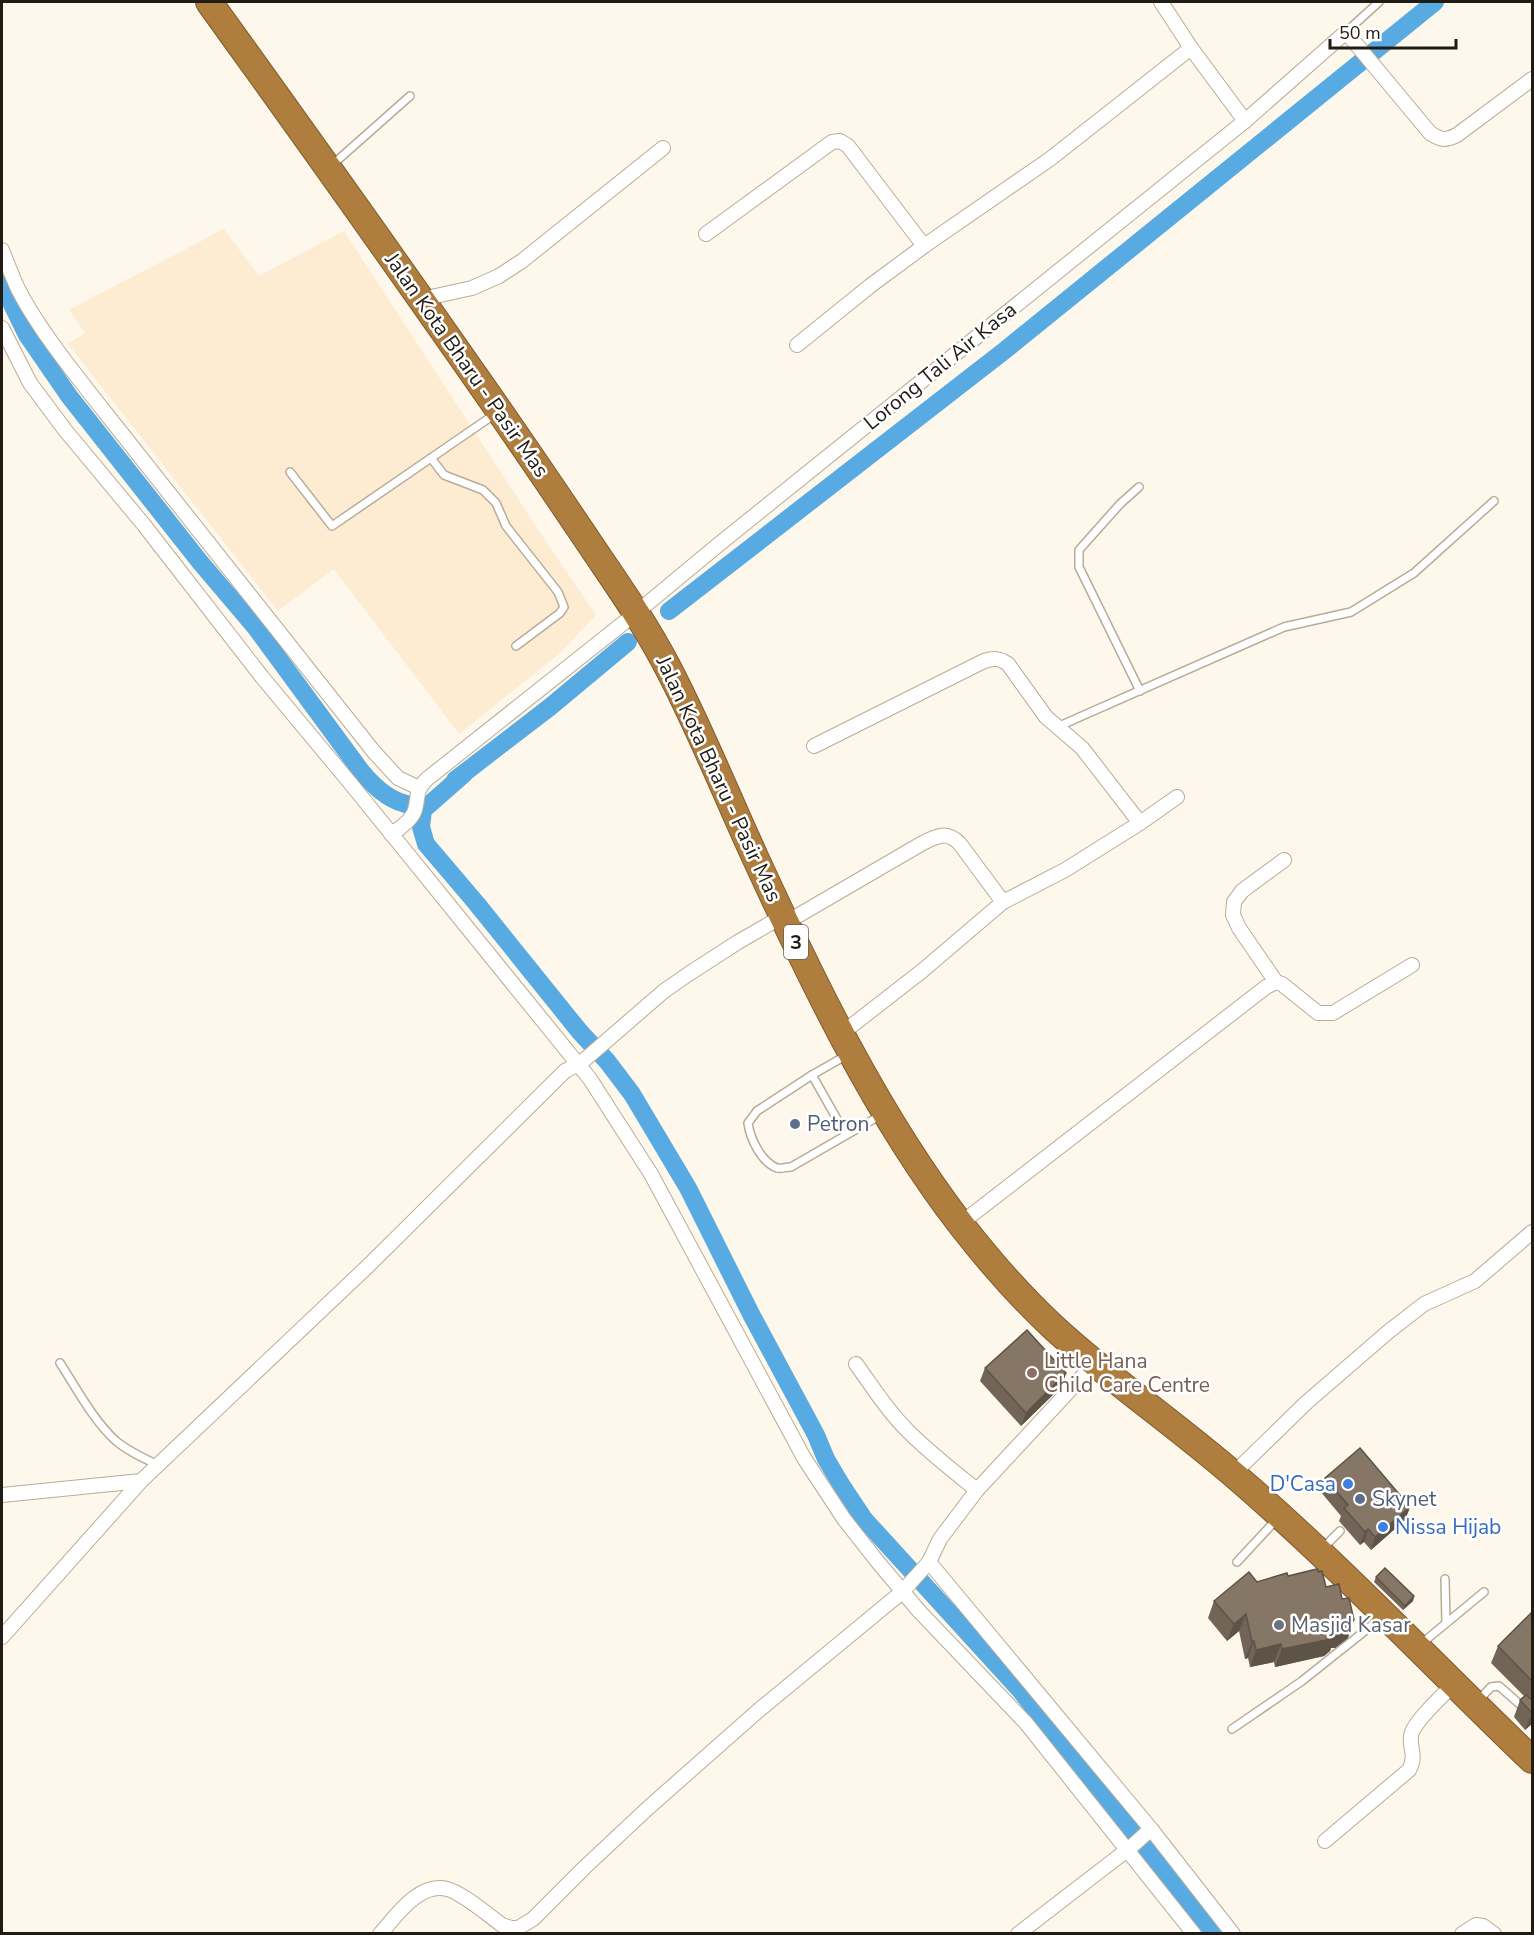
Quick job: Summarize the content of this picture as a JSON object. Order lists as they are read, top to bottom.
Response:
{
  "streets": {
    "highway": ["Jalan Kota Bharu - Pasir Mas", "3"],
    "street": ["Lorong Tali Air Kasa"]
  },
  "crossings": [
    ["Jalan Kota Bharu - Pasir Mas", "Lorong Tali Air Kasa"]
  ],
  "places": [
    "Petron",
    "Little Hana Child Care Centre",
    "D'Casa",
    "Skynet",
    "Nissa Hijab",
    "Masjid Kasar"
  ],
  "scale_bar": "50 m"
}
